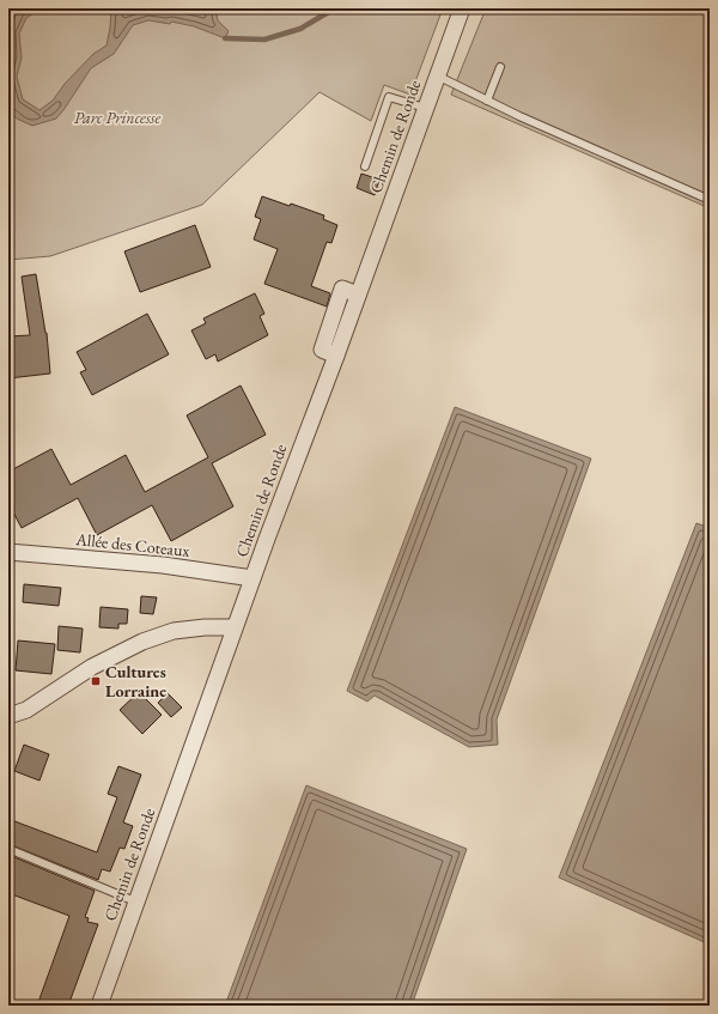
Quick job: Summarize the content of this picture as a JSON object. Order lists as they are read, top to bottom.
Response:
{
  "streets": {
    "street": ["Chemin de Ronde", "Allée des Coteaux"]
  },
  "crossings": [
    ["Chemin de Ronde", "Allée des Coteaux"]
  ],
  "parks": ["Parc Princesse"],
  "places": {
    "transit": ["Cultures Lorraine"]
  }
}
